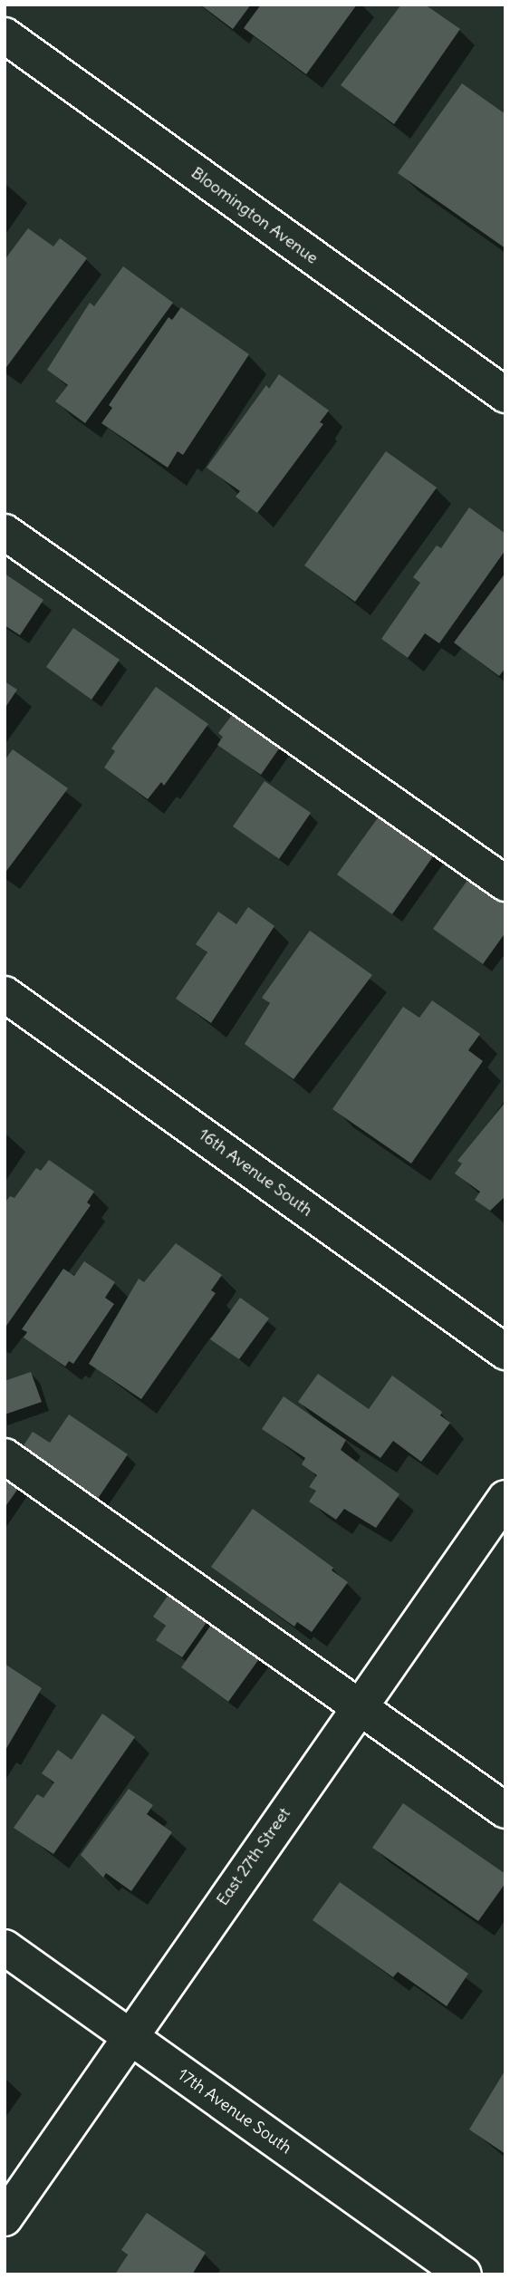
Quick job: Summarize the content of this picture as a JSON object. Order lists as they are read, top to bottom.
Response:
{
  "streets": {
    "street": [
      "Bloomington Avenue",
      "16th Avenue South",
      "East 27th Street",
      "17th Avenue South"
    ]
  },
  "crossings": [
    ["East 27th Street", "17th Avenue South"]
  ]
}
